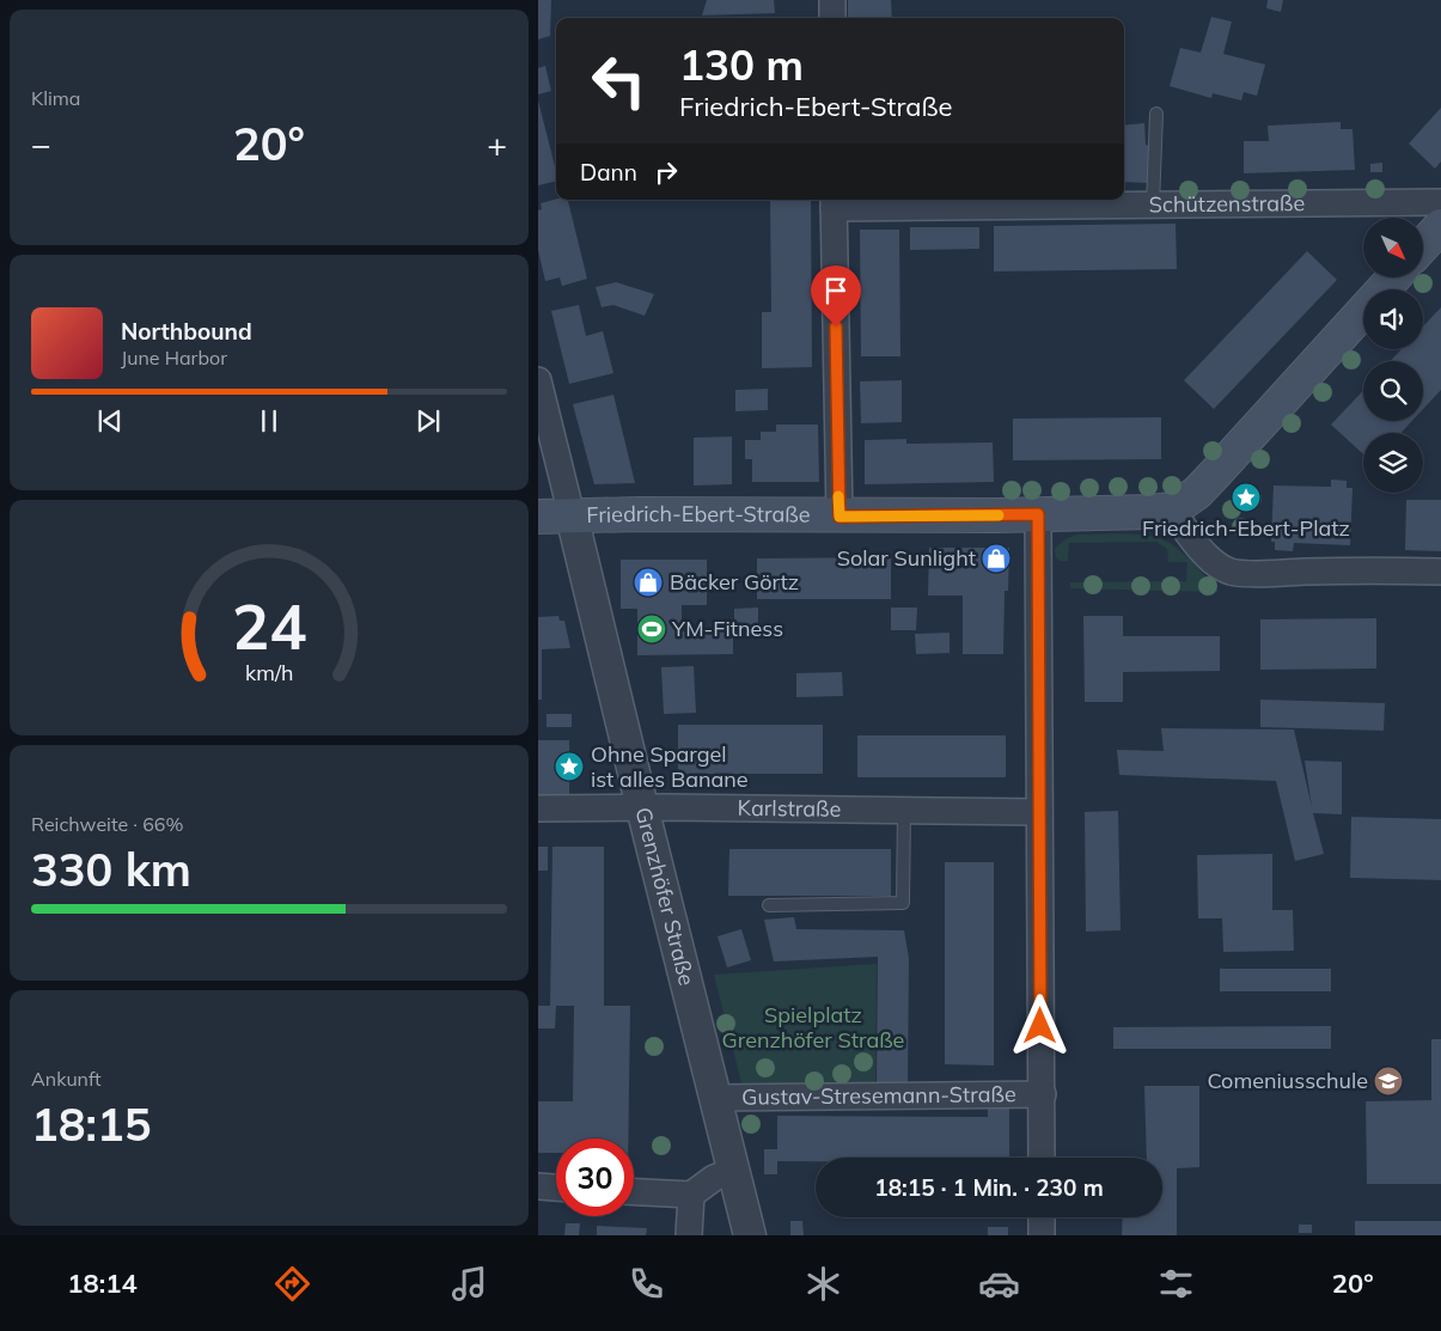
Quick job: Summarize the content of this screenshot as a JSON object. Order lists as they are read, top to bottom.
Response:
{
  "streets": {
    "main road": ["Friedrich-Ebert-Straße"],
    "street": [
      "Schützenstraße",
      "Karlstraße",
      "Grenzhöfer Straße",
      "Gustav-Stresemann-Straße"
    ]
  },
  "crossings": [
    ["Friedrich-Ebert-Straße", "Grenzhöfer Straße"],
    ["Friedrich-Ebert-Straße", "Gustav-Stresemann-Straße"],
    ["Karlstraße", "Grenzhöfer Straße"],
    ["Karlstraße", "Gustav-Stresemann-Straße"],
    ["Grenzhöfer Straße", "Gustav-Stresemann-Straße"]
  ],
  "parks": ["Spielplatz Grenzhöfer Straße"],
  "places": {
    "place": ["Friedrich-Ebert-Platz", "Ohne Spargel ist alles Banane"],
    "shop": ["Solar Sunlight", "Bäcker Görtz"],
    "sports": ["YM-Fitness"],
    "school or university": ["Comeniusschule"]
  },
  "north": "bottom right",
  "page": {
    "tile": [
      "Klima",
      ["Reichweite · 66%", "330 km"],
      ["Ankunft", "18:15"]
    ],
    "turn": ["130 m", "Friedrich-Ebert-Straße"],
    "heat": ["−", "20°", "+"],
    "then": "Dann",
    "song": ["Northbound", "June Harbor"],
    "limit": "30",
    "trip": "18:15 · 1 Min. · 230 m",
    "tabs": ["18:14", "20°"],
    "gauge": ["24", "km/h"]
  }
}
